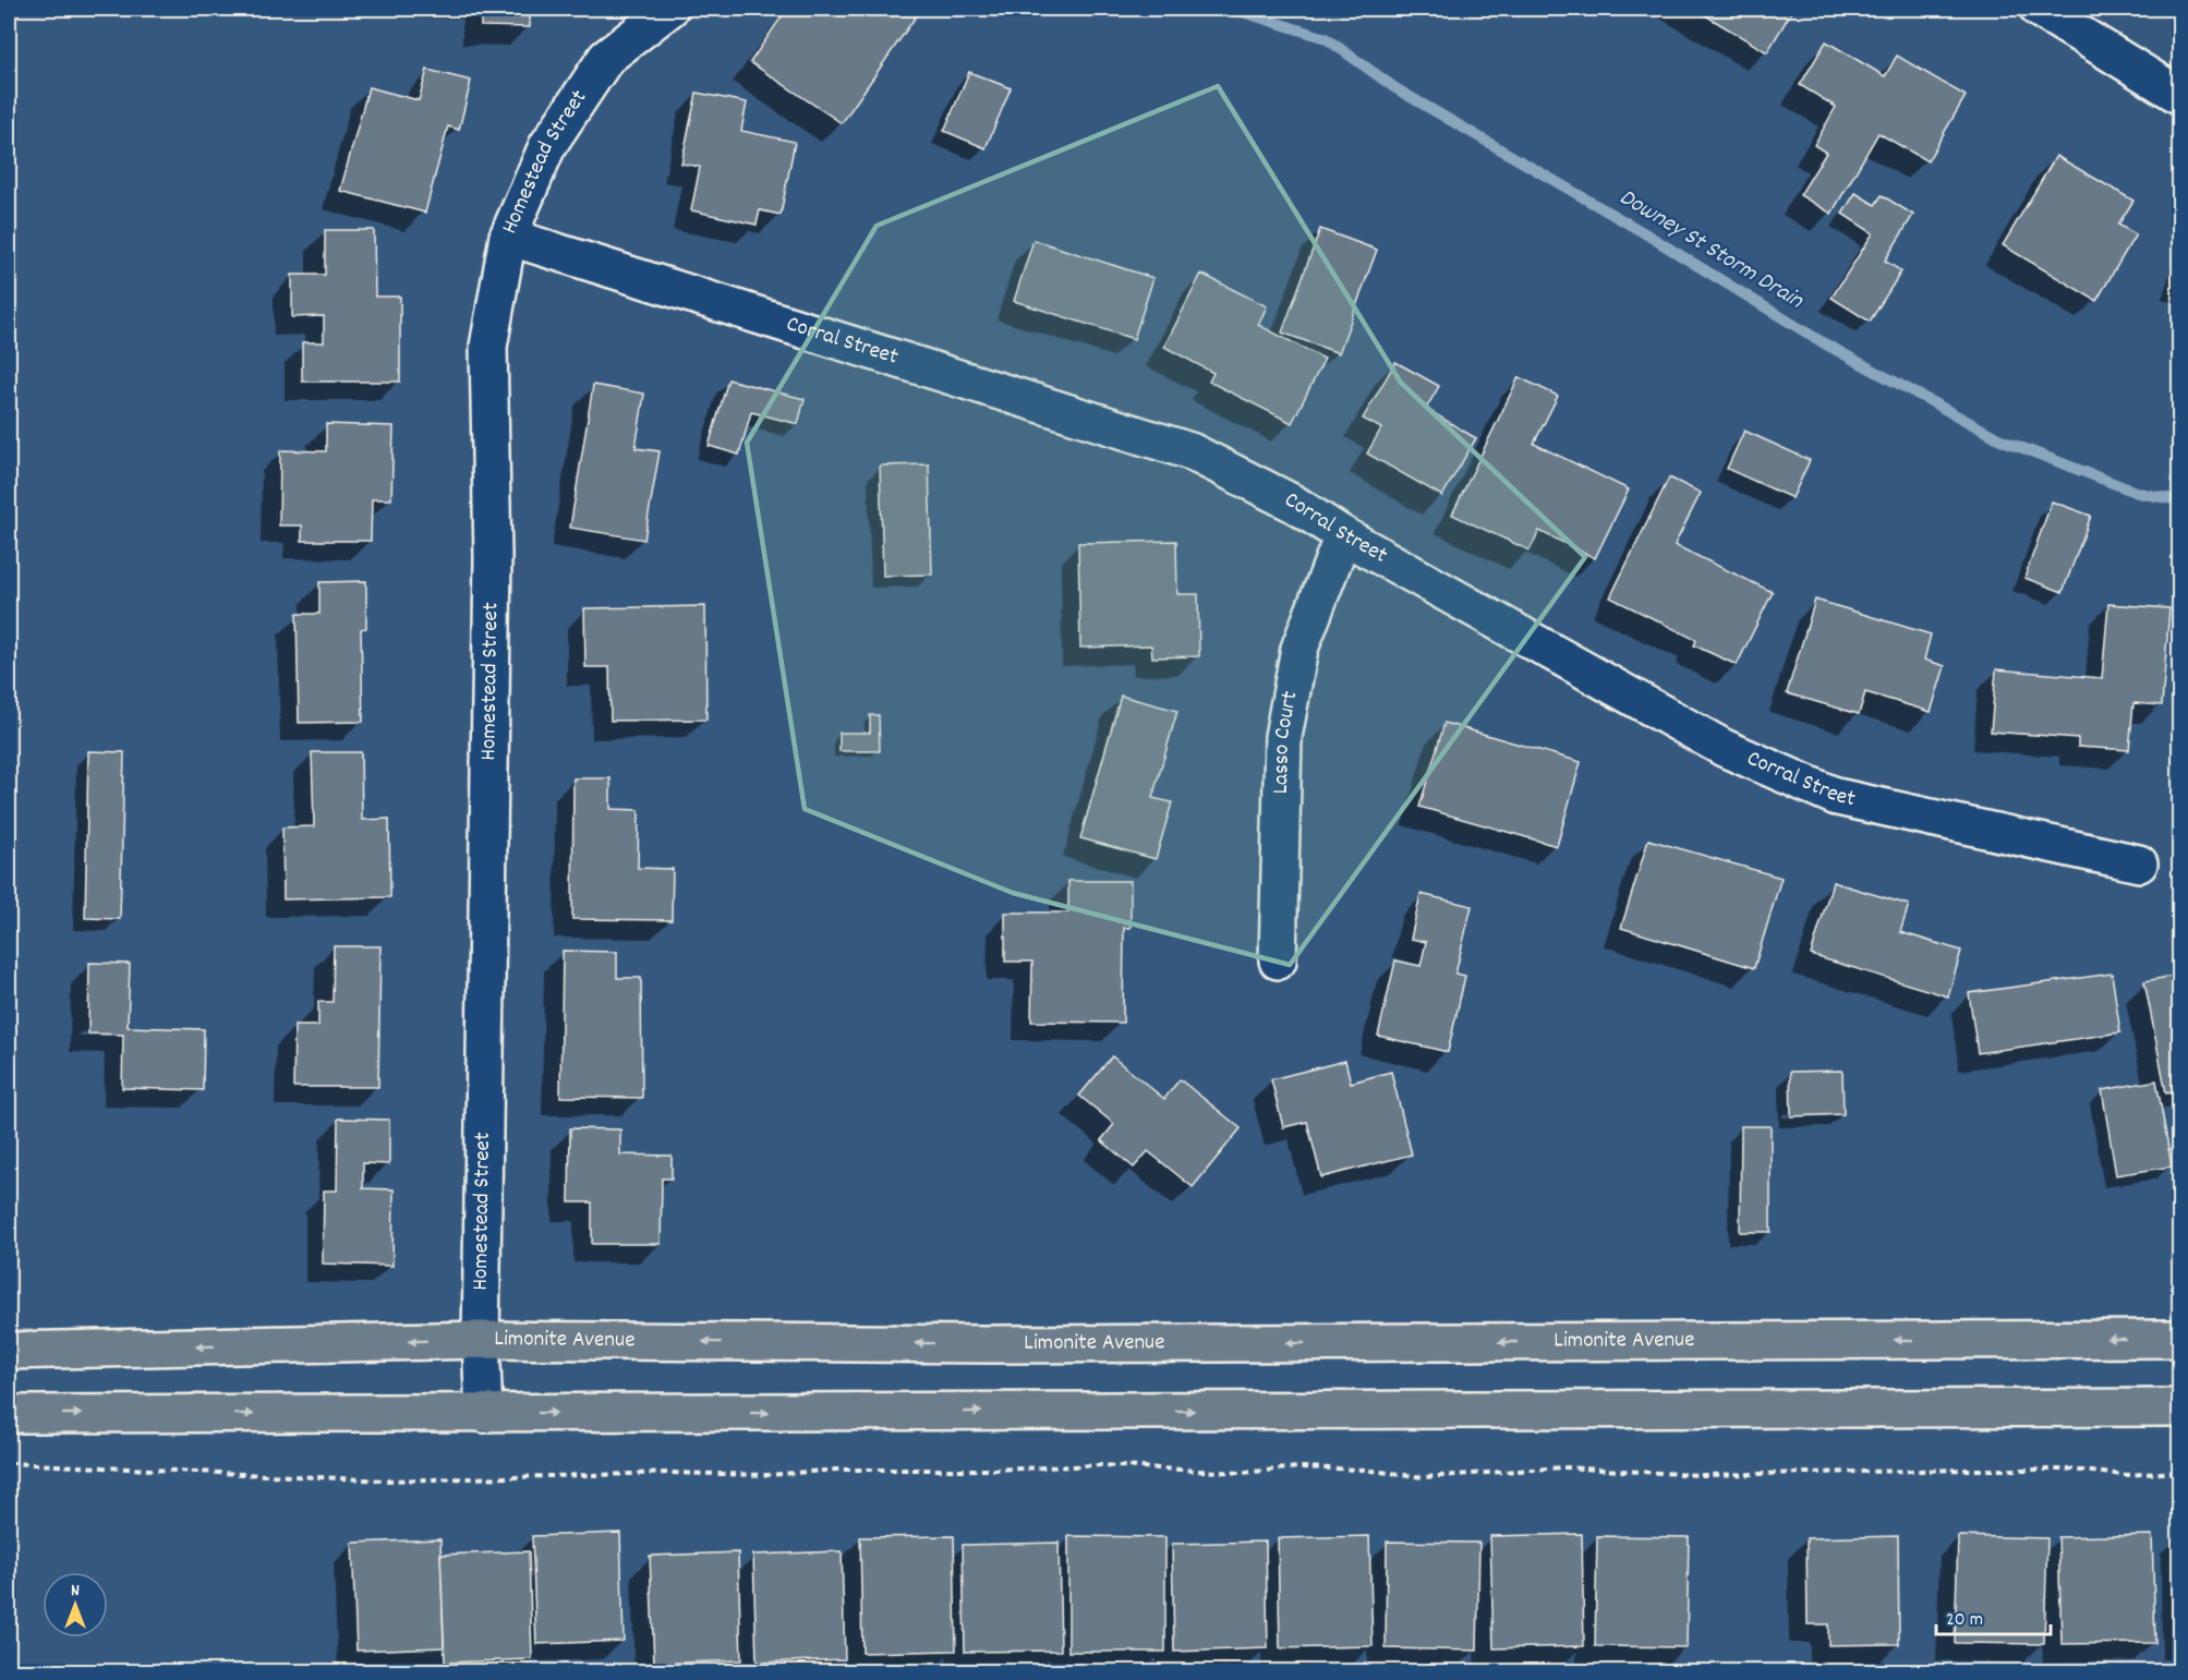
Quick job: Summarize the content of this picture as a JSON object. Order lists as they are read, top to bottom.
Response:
{
  "streets": {
    "main road": ["Limonite Avenue"],
    "street": ["Homestead Street", "Corral Street", "Lasso Court"]
  },
  "crossings": [
    ["Homestead Street", "Corral Street"],
    ["Homestead Street", "Limonite Avenue"],
    ["Corral Street", "Lasso Court"]
  ],
  "water": ["Downey St Storm Drain"],
  "scale_bar": "20 m",
  "north": "top"
}
